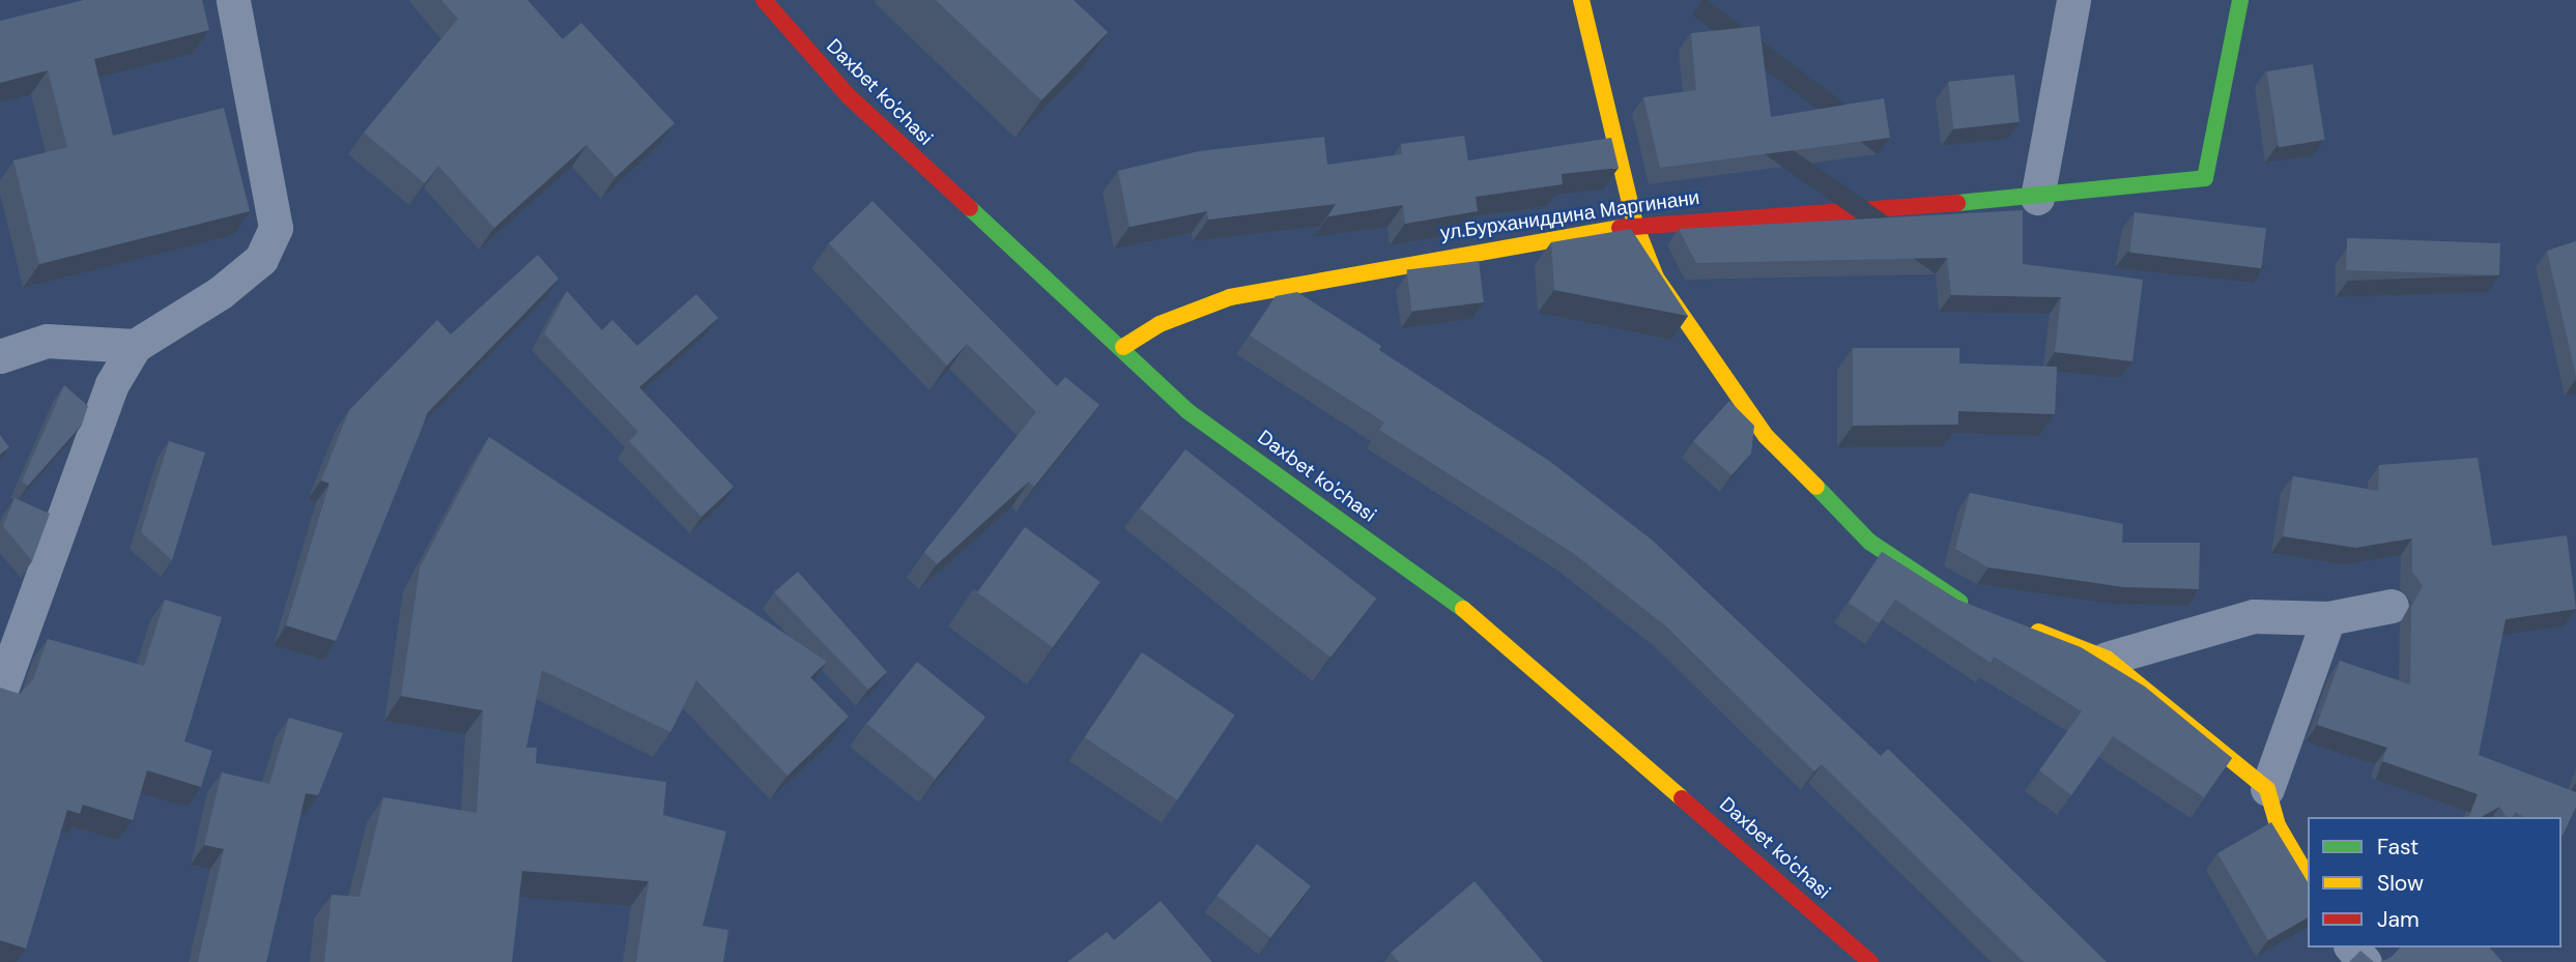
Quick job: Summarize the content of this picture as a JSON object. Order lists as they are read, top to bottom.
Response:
{
  "streets": {
    "street": ["Daxbet ko'chasi", "ул.Бурханиддина Маргинани"]
  },
  "crossings": [
    ["Daxbet ko'chasi", "ул.Бурханиддина Маргинани"]
  ],
  "legend": ["Fast", "Slow", "Jam"]
}
